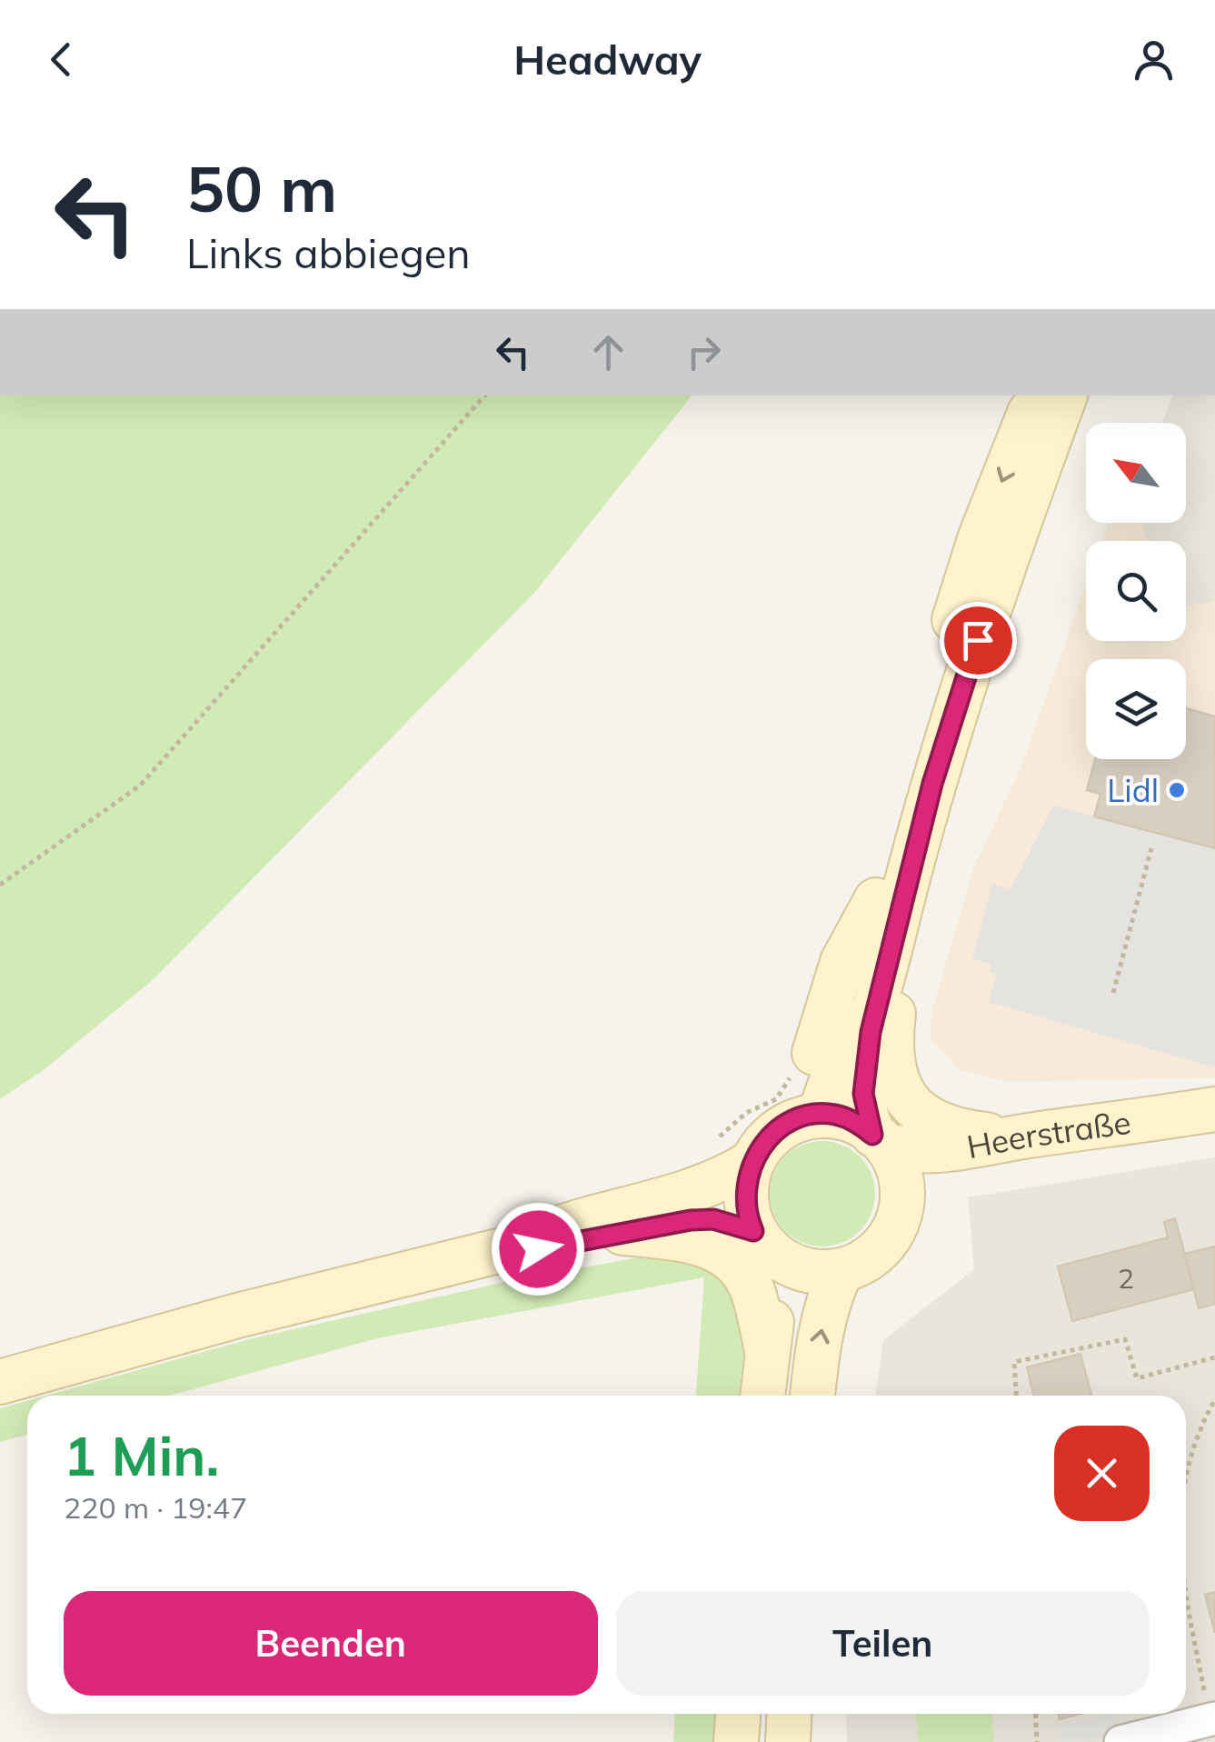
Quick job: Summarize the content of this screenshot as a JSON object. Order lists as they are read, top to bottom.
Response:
{
  "streets": {
    "main road": ["Heerstraße"]
  },
  "places": ["Lidl"],
  "house_numbers": ["2"],
  "north": "top left",
  "page": {
    "header": "Headway",
    "turn": ["50 m", "Links abbiegen"],
    "heading": ["1 Min.", "220 m · 19:47"],
    "buttons": ["Beenden", "Teilen"]
  }
}
